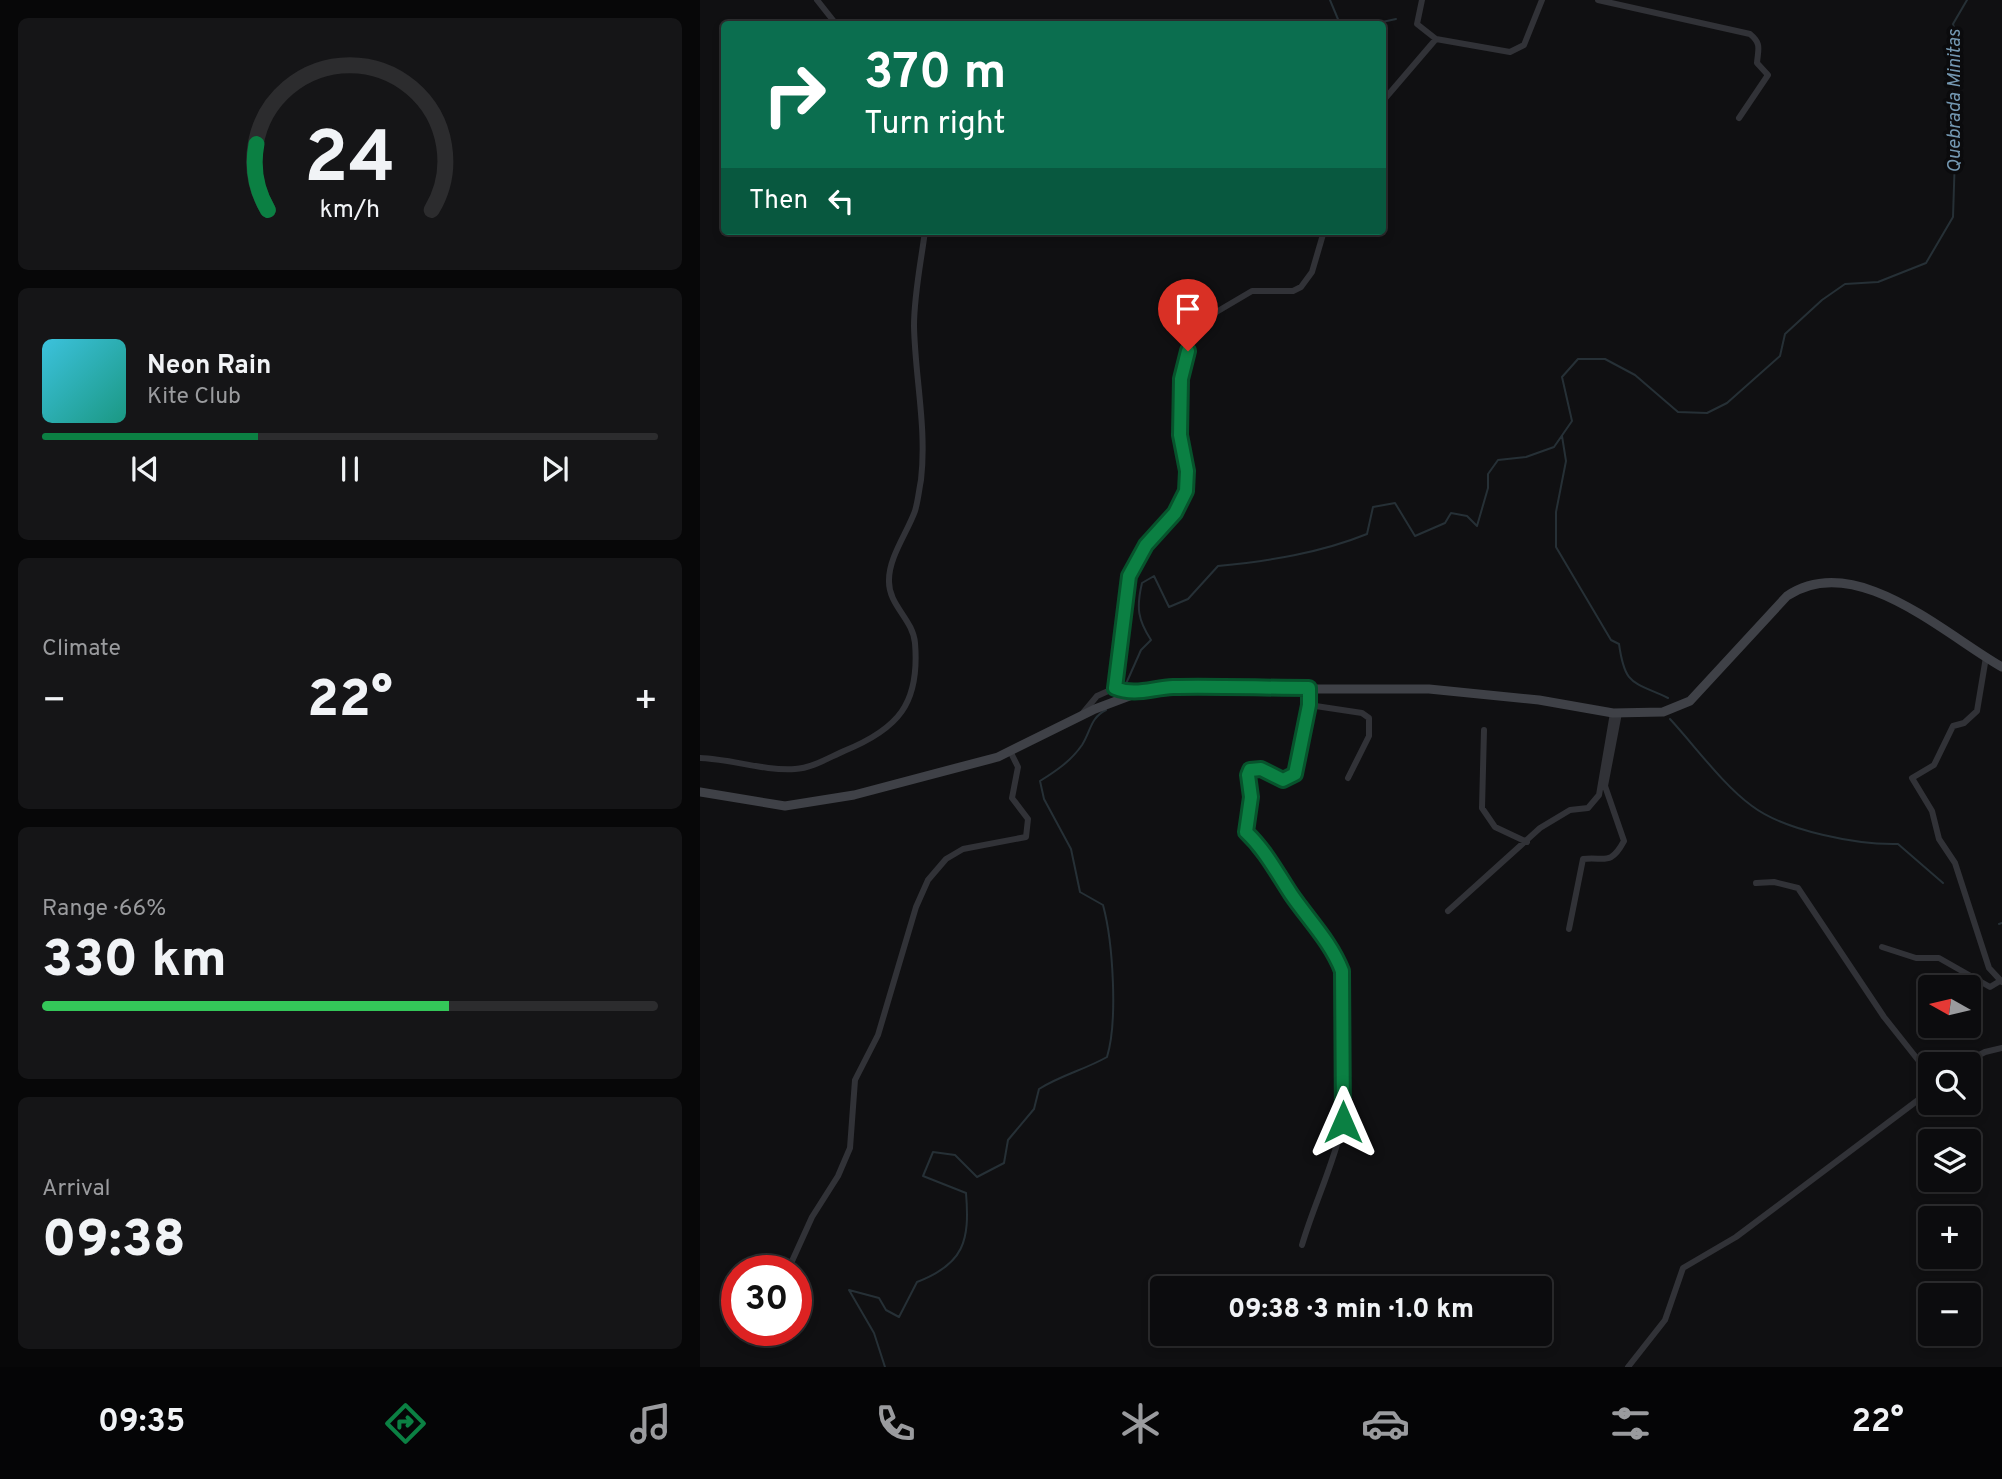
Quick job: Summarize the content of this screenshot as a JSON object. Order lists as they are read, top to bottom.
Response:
{
  "water": ["Quebrada Minitas"],
  "north": "left",
  "page": {
    "turn": ["370 m", "Turn right"],
    "then": "Then",
    "song": ["Neon Rain", "Kite Club"],
    "tile": [
      "Climate",
      ["Range · 66%", "330 km"],
      ["Arrival", "09:38"]
    ],
    "heat": ["−", "22°", "+"],
    "map_buttons": ["+", "−"],
    "limit": "30",
    "trip": "09:38 · 3 min · 1.0 km",
    "tabs": ["09:35", "22°"],
    "gauge": ["24", "km/h"]
  }
}
